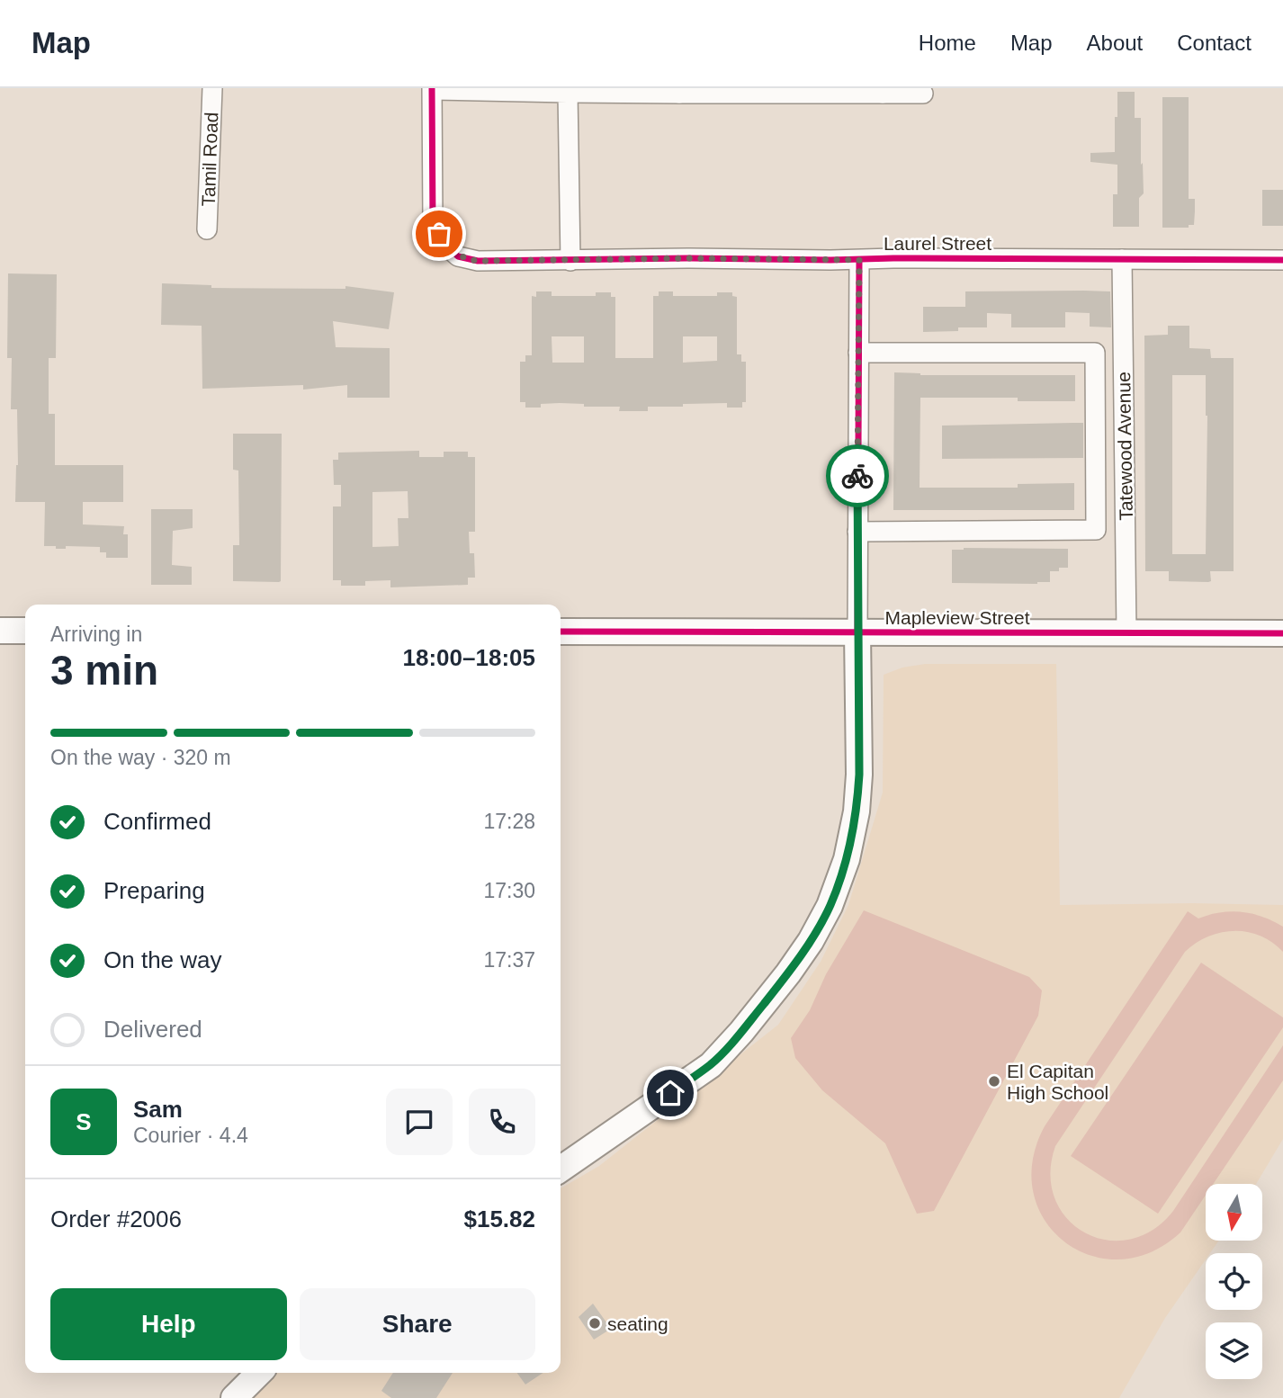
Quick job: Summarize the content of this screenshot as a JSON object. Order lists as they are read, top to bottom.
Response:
{
  "streets": {
    "main road": ["Mapleview Street"],
    "street": ["Tamil Road", "Laurel Street", "Tatewood Avenue"]
  },
  "crossings": [
    ["Laurel Street", "Tatewood Avenue"],
    ["Tatewood Avenue", "Mapleview Street"]
  ],
  "places": ["El Capitan High School", "seating"],
  "north": "bottom",
  "page": {
    "header": "Map",
    "nav": [
      "Home",
      "Map",
      "About",
      "Contact"
    ],
    "heading": ["3 min", "Arriving in", "18:00–18:05"],
    "panel": [
      "Sam",
      "Courier · 4.4",
      "Order #2006",
      "$15.82"
    ],
    "bar": "On the way · 320 m",
    "list": [
      ["Confirmed", "17:28"],
      ["Preparing", "17:30"],
      ["On the way", "17:37"],
      "Delivered"
    ],
    "round": "S",
    "buttons": ["Help", "Share"]
  }
}
